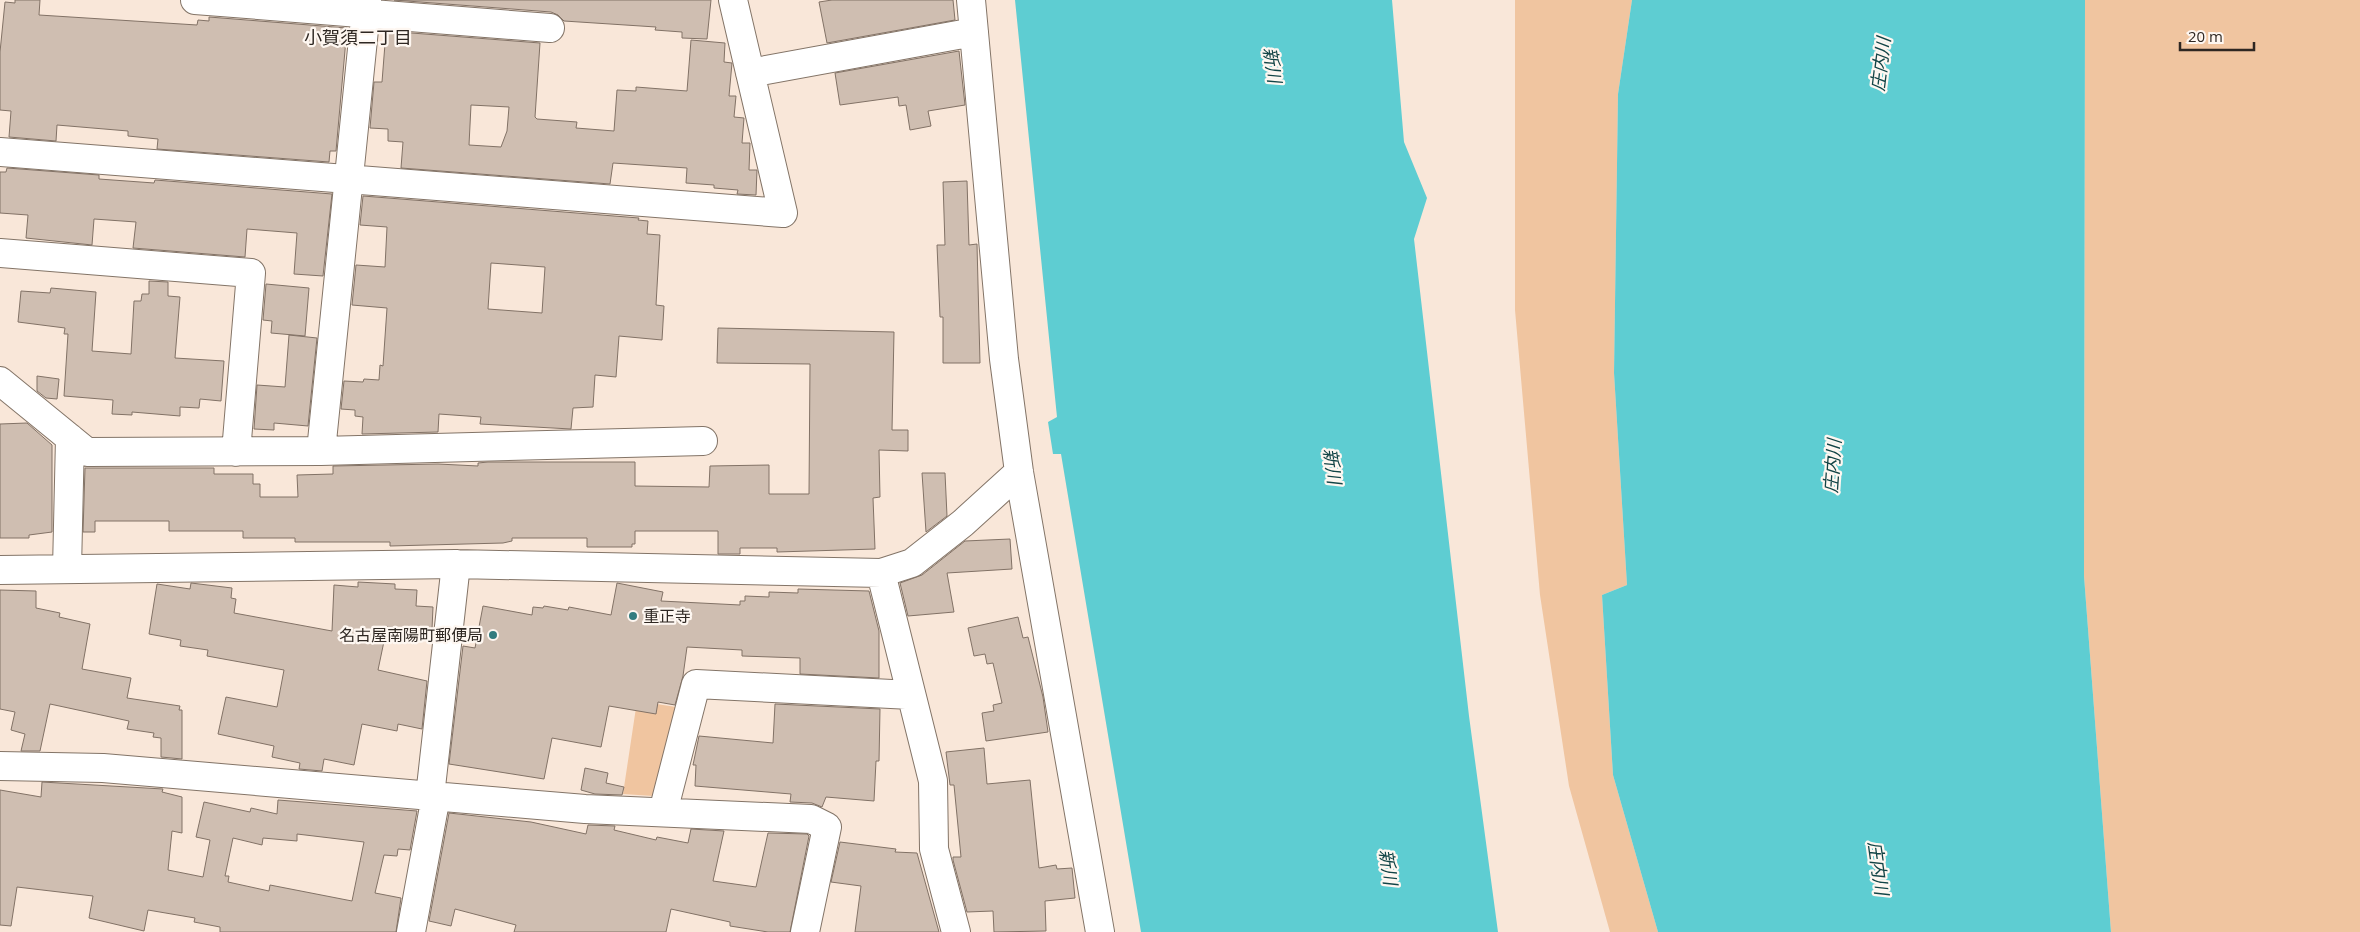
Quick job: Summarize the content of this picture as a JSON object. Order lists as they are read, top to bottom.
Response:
{
  "districts": ["小賀須二丁目"],
  "water": ["庄内川", "新川"],
  "places": ["重正寺", "名古屋南陽町郵便局"],
  "scale_bar": "20 m"
}
